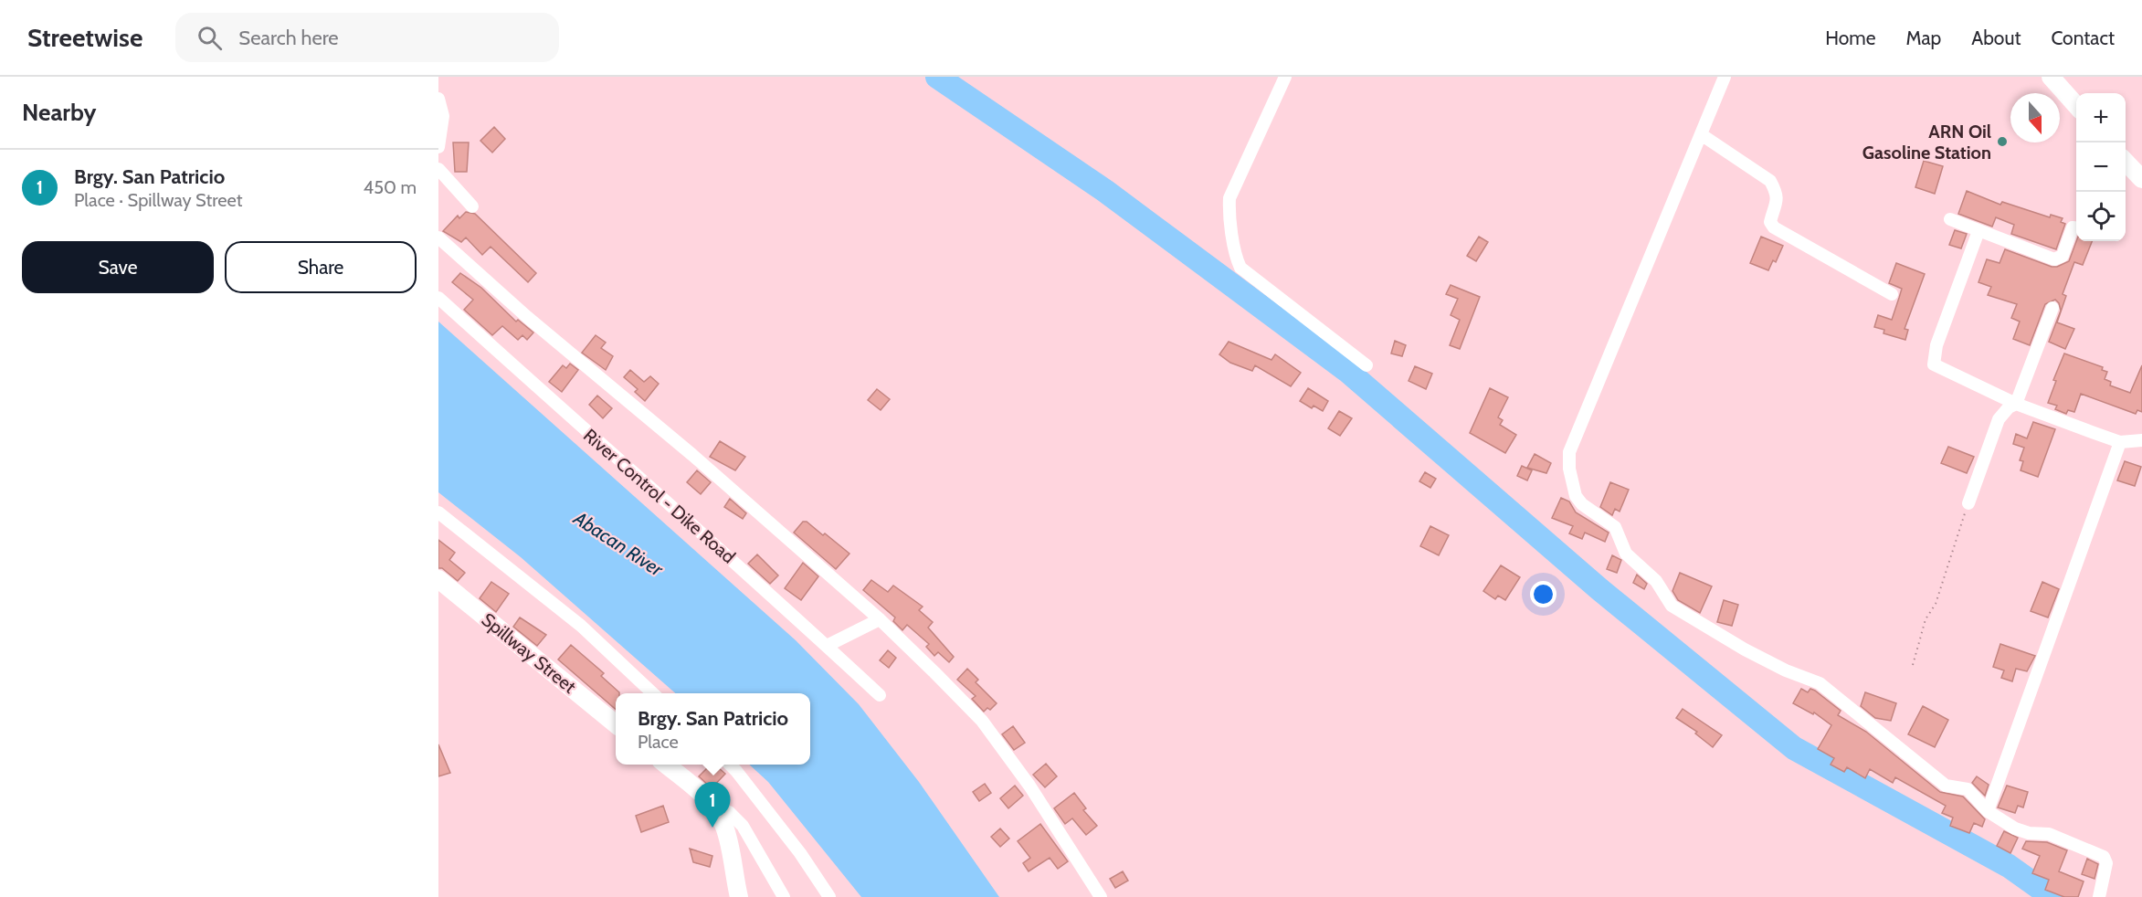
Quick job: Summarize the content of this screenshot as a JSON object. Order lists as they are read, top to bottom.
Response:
{
  "streets": {
    "street": ["River Control - Dike Road", "Spillway Street"]
  },
  "water": ["Abacan River"],
  "places": ["ARN Oil Gasoline Station"],
  "north": "bottom",
  "page": {
    "header": "Streetwise",
    "search": "Search here",
    "nav": [
      "Home",
      "Map",
      "About",
      "Contact"
    ],
    "heading": "Nearby",
    "map_buttons": ["+", "−"],
    "list": [
      {
        "mark": "1",
        "name": "Brgy. San Patricio",
        "note": "Place · Spillway Street",
        "value": "450 m"
      }
    ],
    "buttons": ["Save", "Share"],
    "popup": ["Brgy. San Patricio", "Place"],
    "pins": "1"
  }
}
